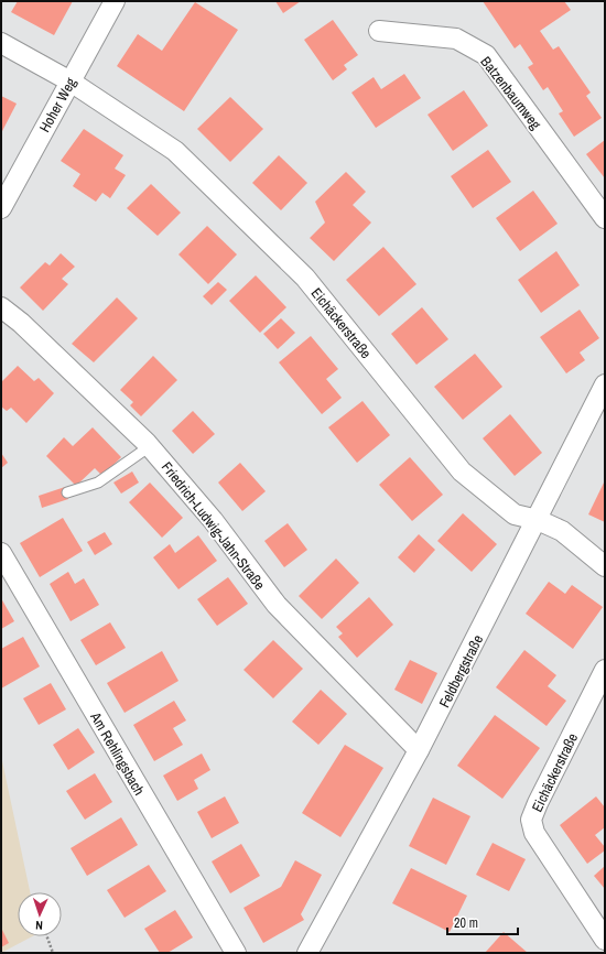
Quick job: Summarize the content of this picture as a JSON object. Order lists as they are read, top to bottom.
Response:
{
  "streets": {
    "street": [
      "Batzenbaumweg",
      "Hoher Weg",
      "Eichäckerstraße",
      "Friedrich-Ludwig-Jahn-Straße",
      "Feldbergstraße",
      "Am Rehlingsbach"
    ]
  },
  "crossings": [
    ["Hoher Weg", "Eichäckerstraße"],
    ["Eichäckerstraße", "Feldbergstraße"],
    ["Friedrich-Ludwig-Jahn-Straße", "Feldbergstraße"]
  ],
  "scale_bar": "20 m",
  "north": "bottom"
}
